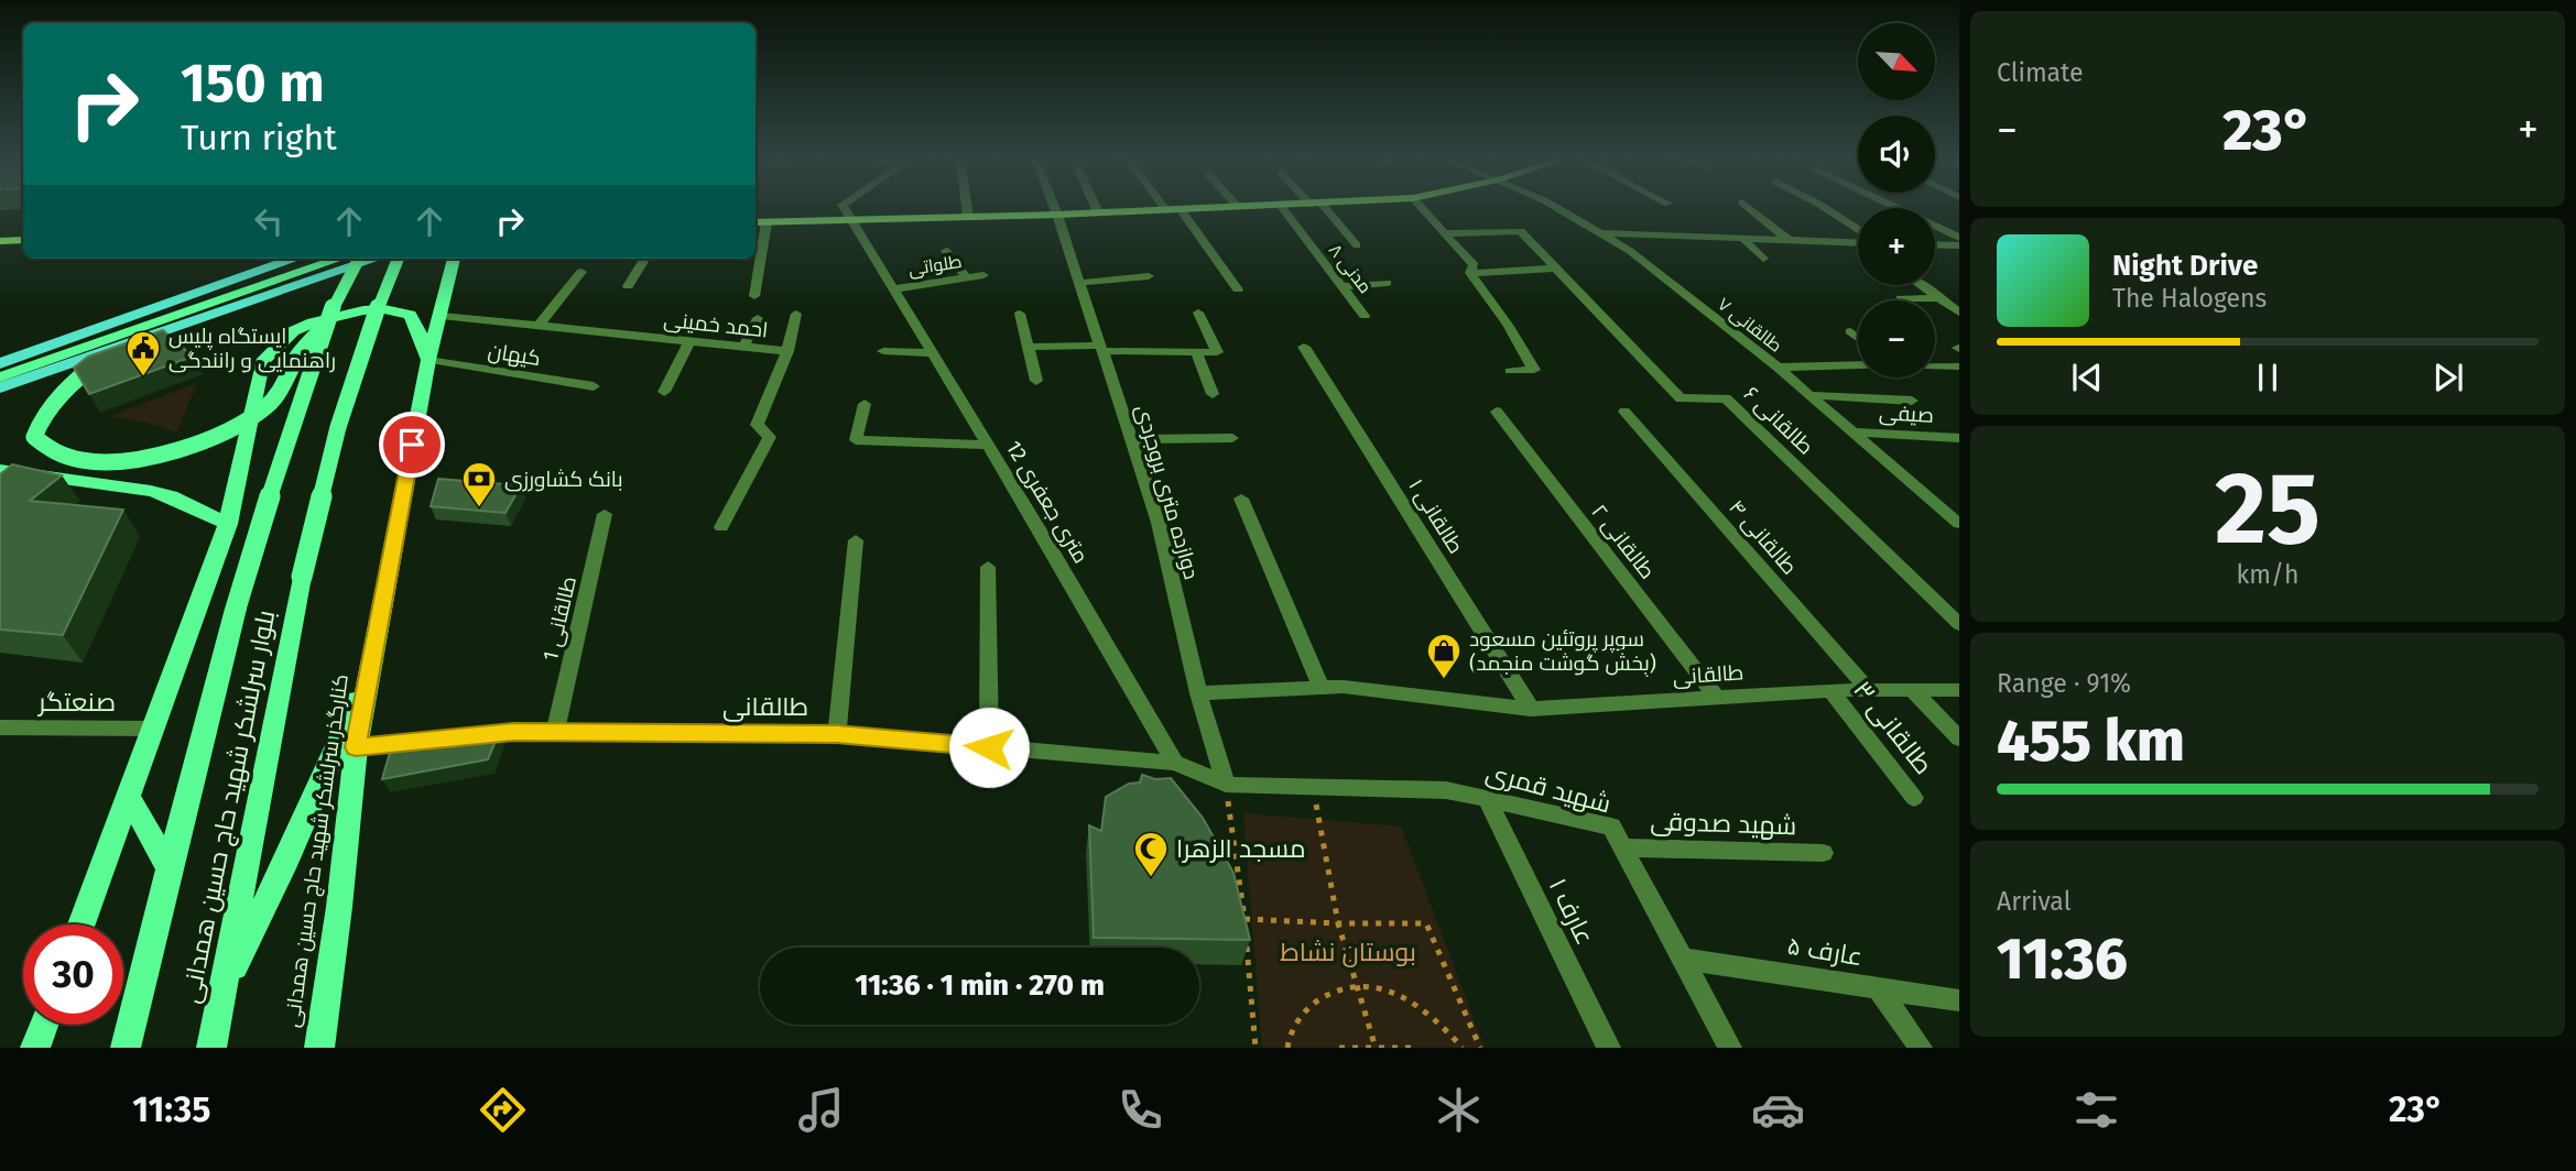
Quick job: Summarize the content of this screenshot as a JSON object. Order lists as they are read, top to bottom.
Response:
{
  "streets": {
    "main road": ["بلوار سرلشکر شهید حاج حسین همدانی", "کنارگذر سرلشکر شهید حاج حسین همدانی"],
    "street": [
      "طلواتی",
      "مدنی ۸",
      "احمد خمینی",
      "طالقانی ۷",
      "کیهان",
      "صیفی",
      "طالقانی ۶",
      "دوازده متری بروجردی",
      "12 متری جعفری",
      "طالقانی ۱",
      "طالقانی ۴",
      "طالقانی ۲",
      "طالقانی 1",
      "طالقانی",
      "صنعتگر",
      "طالقانی ۳",
      "شهید قمری",
      "شهید صدوقی",
      "عارف ۱",
      "عارف ۵"
    ]
  },
  "crossings": [
    ["طلواتی", "12 متری جعفری"],
    ["احمد خمینی", "کنارگذر سرلشکر شهید حاج حسین همدانی"],
    ["طالقانی ۷", "صیفی"],
    ["کیهان", "کنارگذر سرلشکر شهید حاج حسین همدانی"],
    ["دوازده متری بروجردی", "طالقانی"],
    ["دوازده متری بروجردی", "شهید قمری"],
    ["12 متری جعفری", "طالقانی"],
    ["طالقانی ۱", "طالقانی"],
    ["طالقانی ۴", "طالقانی"],
    ["طالقانی ۲", "طالقانی"],
    ["طالقانی 1", "طالقانی"],
    ["طالقانی", "طالقانی ۳"],
    ["طالقانی", "کنارگذر سرلشکر شهید حاج حسین همدانی"],
    ["شهید قمری", "شهید صدوقی"],
    ["شهید قمری", "عارف ۱"],
    ["شهید قمری", "عارف ۵"]
  ],
  "parks": ["بوستان نشاط"],
  "places": {
    "public building": ["ایستگاه پلیس راهنمایی و رانندگی"],
    "bank": ["بانک کشاورزی"],
    "shop": ["سوپر پروتئین مسعود (پخش گوشت منجمد)"],
    "mosque": ["مسجد الزهرا"]
  },
  "north": "bottom right",
  "page": {
    "tile": [
      "Climate",
      ["25", "km/h"],
      ["Range · 91%", "455 km"],
      ["Arrival", "11:36"]
    ],
    "map_buttons": ["+", "−"],
    "turn": ["150 m", "Turn right"],
    "heat": ["−", "23°", "+"],
    "song": ["Night Drive", "The Halogens"],
    "limit": "30",
    "trip": "11:36 · 1 min · 270 m",
    "tabs": ["11:35", "23°"]
  }
}
